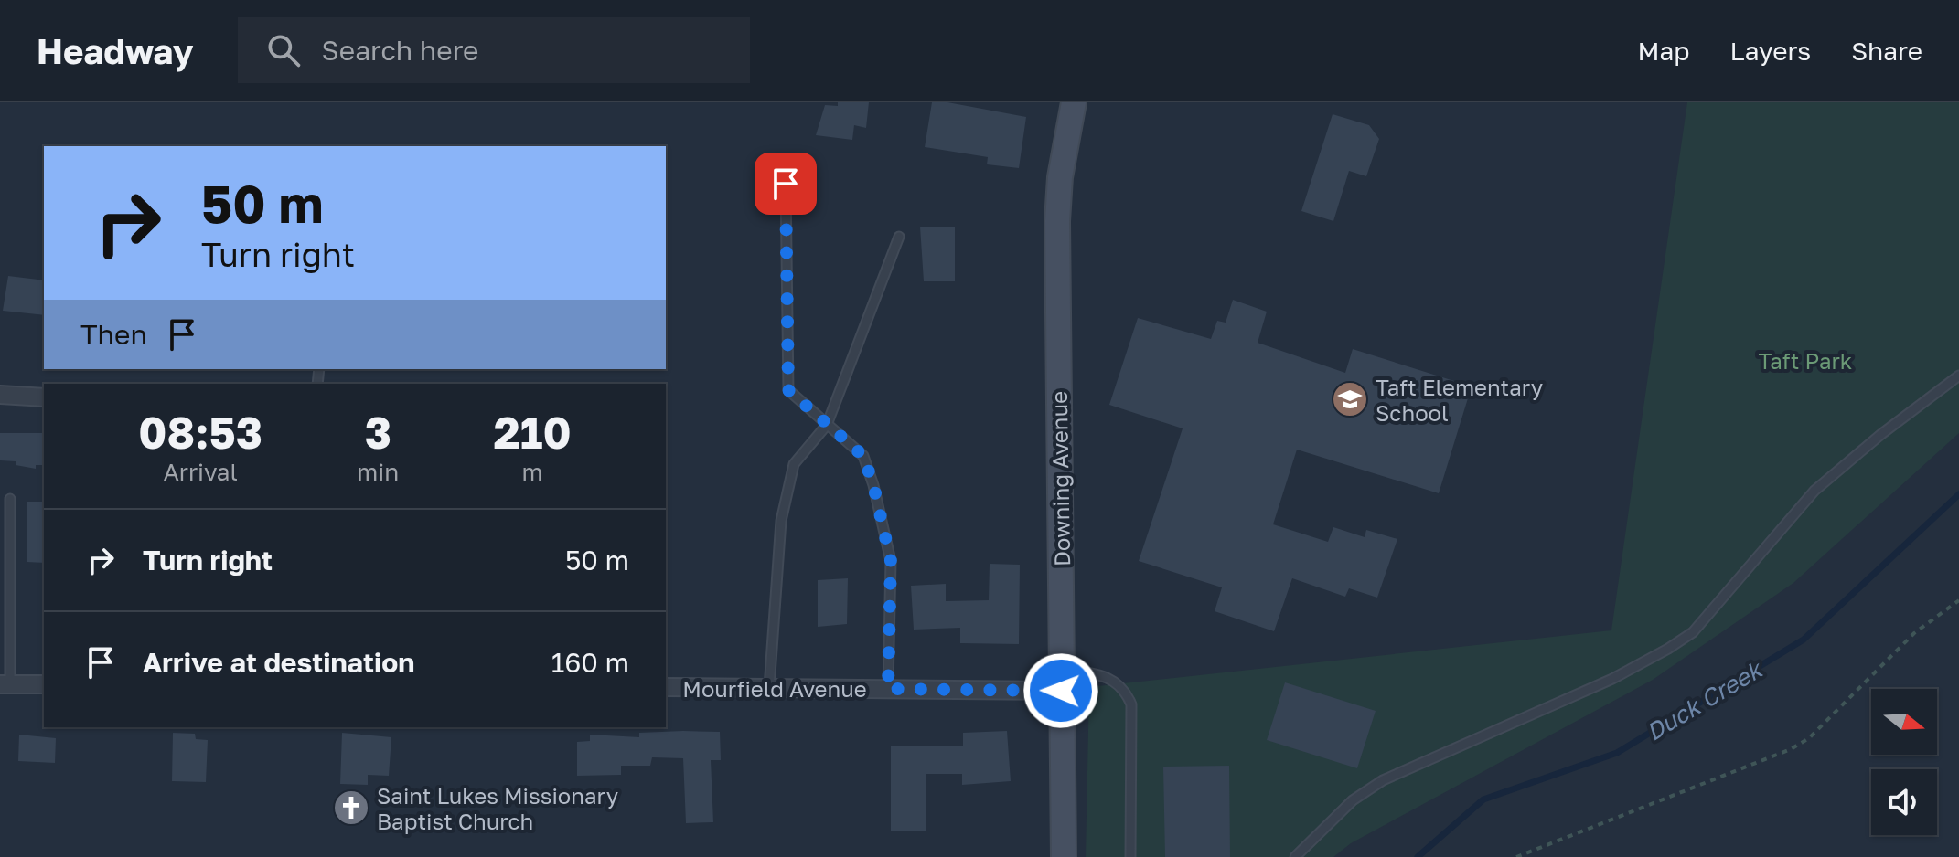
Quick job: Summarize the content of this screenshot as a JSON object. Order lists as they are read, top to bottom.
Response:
{
  "streets": {
    "street": ["Downing Avenue", "Mourfield Avenue"]
  },
  "crossings": [
    ["Downing Avenue", "Mourfield Avenue"]
  ],
  "water": ["Duck Creek"],
  "parks": ["Taft Park"],
  "places": {
    "school or university": ["Taft Elementary School"],
    "church": ["Saint Lukes Missionary Baptist Church"]
  },
  "north": "right",
  "page": {
    "header": "Headway",
    "search": "Search here",
    "nav": ["Map", "Layers", "Share"],
    "turn": ["50 m", "Turn right"],
    "then": "Then",
    "eta": [
      "08:53",
      "Arrival",
      "3",
      "min",
      "210",
      "m"
    ],
    "list": [
      {
        "name": "Turn right",
        "value": "50 m"
      },
      {
        "name": "Arrive at destination",
        "value": "160 m"
      }
    ]
  }
}
